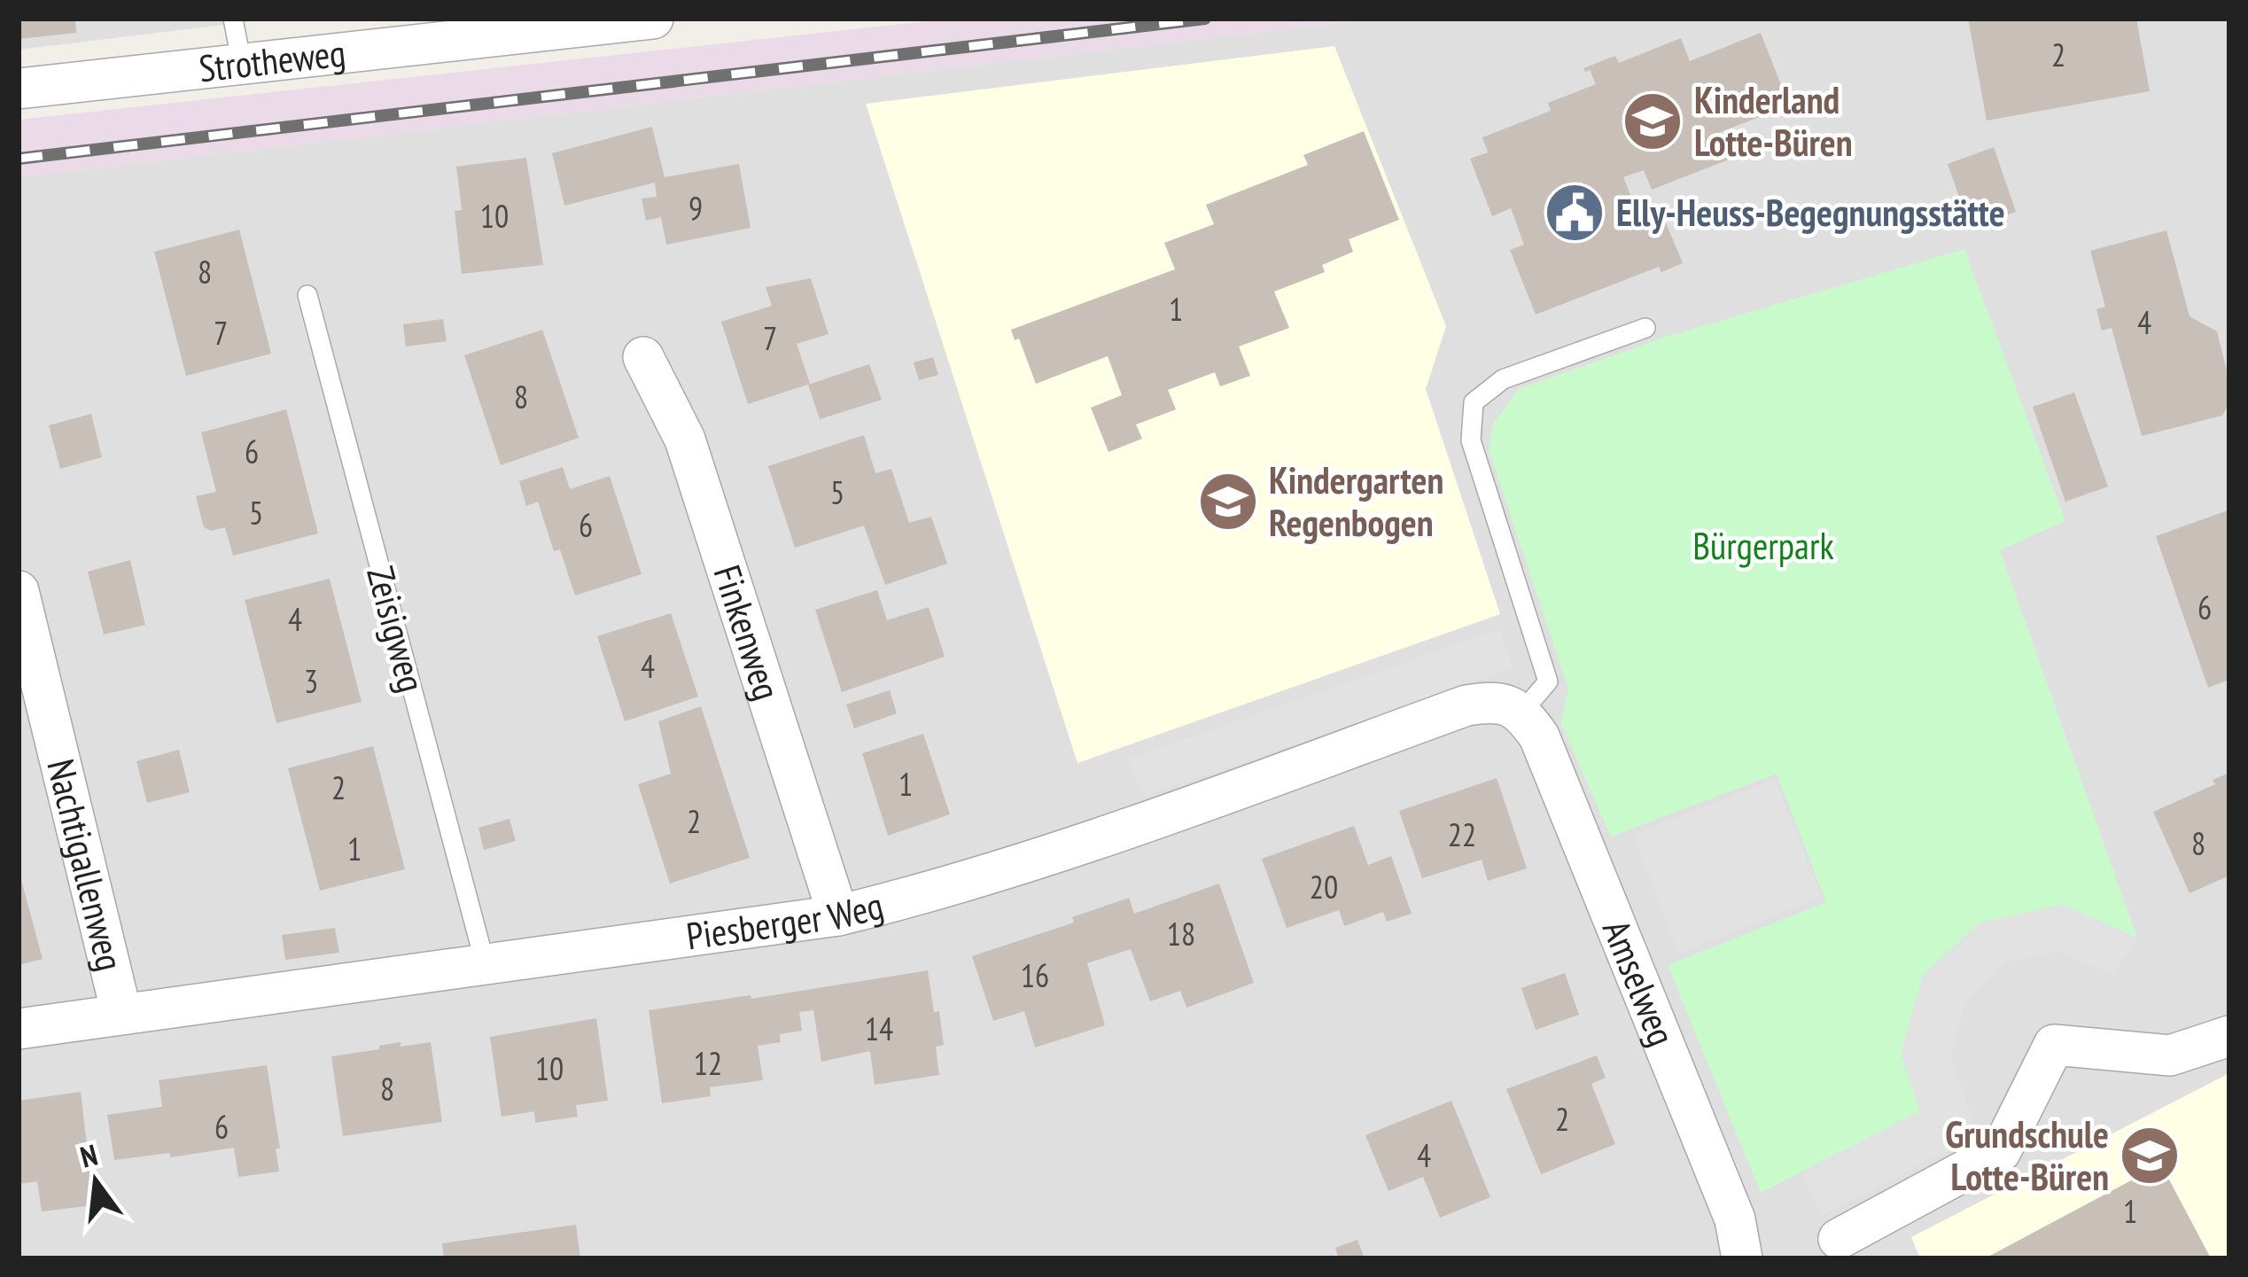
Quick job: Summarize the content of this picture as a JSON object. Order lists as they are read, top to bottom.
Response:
{
  "streets": {
    "street": [
      "Strotheweg",
      "Finkenweg",
      "Nachtigallenweg",
      "Piesberger Weg",
      "Amselweg"
    ],
    "lane": ["Zeisigweg"]
  },
  "crossings": [
    ["Zeisigweg", "Piesberger Weg"],
    ["Finkenweg", "Piesberger Weg"],
    ["Nachtigallenweg", "Piesberger Weg"],
    ["Piesberger Weg", "Amselweg"]
  ],
  "parks": ["Bürgerpark"],
  "places": {
    "school or university": ["Kinderland Lotte-Büren", "Kindergarten Regenbogen", "Grundschule Lotte-Büren"],
    "public building": ["Elly-Heuss-Begegnungsstätte"]
  },
  "house_numbers": [
    "2",
    "9",
    "10",
    "8",
    "1",
    "4",
    "7",
    "7",
    "8",
    "6",
    "5",
    "5",
    "6",
    "6",
    "4",
    "4",
    "3",
    "1",
    "2",
    "2",
    "22",
    "8",
    "1",
    "20",
    "18",
    "16",
    "14",
    "12",
    "10",
    "8",
    "2",
    "6",
    "4",
    "1"
  ],
  "north": "top"
}
